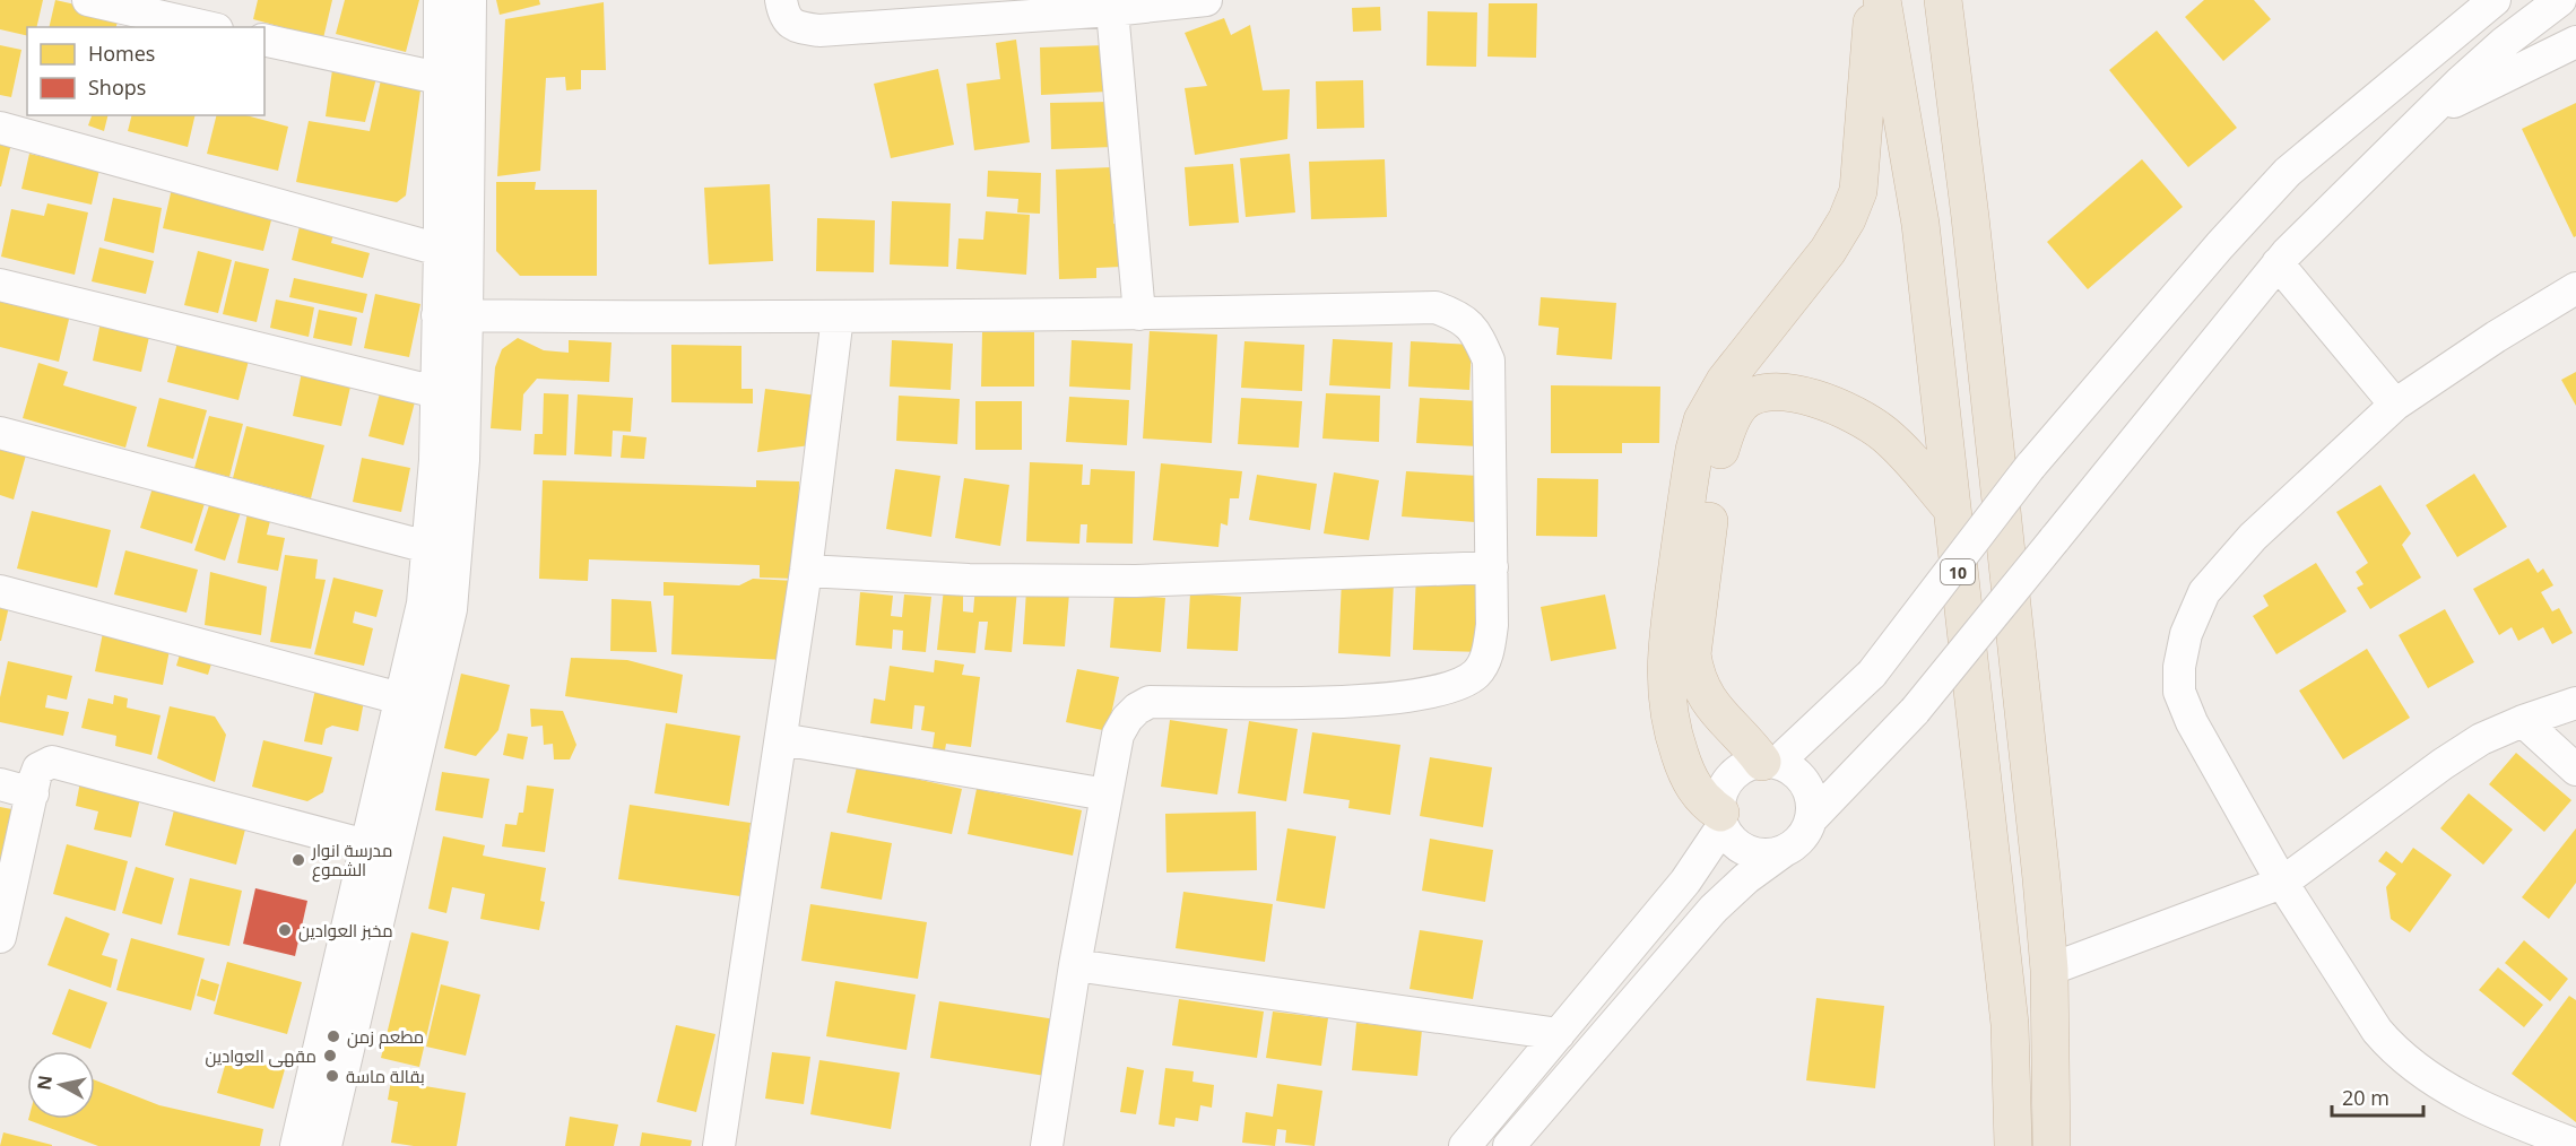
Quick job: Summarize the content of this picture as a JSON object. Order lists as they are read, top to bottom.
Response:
{
  "streets": {
    "highway": ["10"]
  },
  "places": [
    "مدرسة انوار الشموع",
    "مخبز العوادين",
    "مطعم زمن",
    "مقهى العوادين",
    "بقالة ماسة"
  ],
  "legend": ["Homes", "Shops"],
  "scale_bar": "20 m",
  "north": "left"
}
